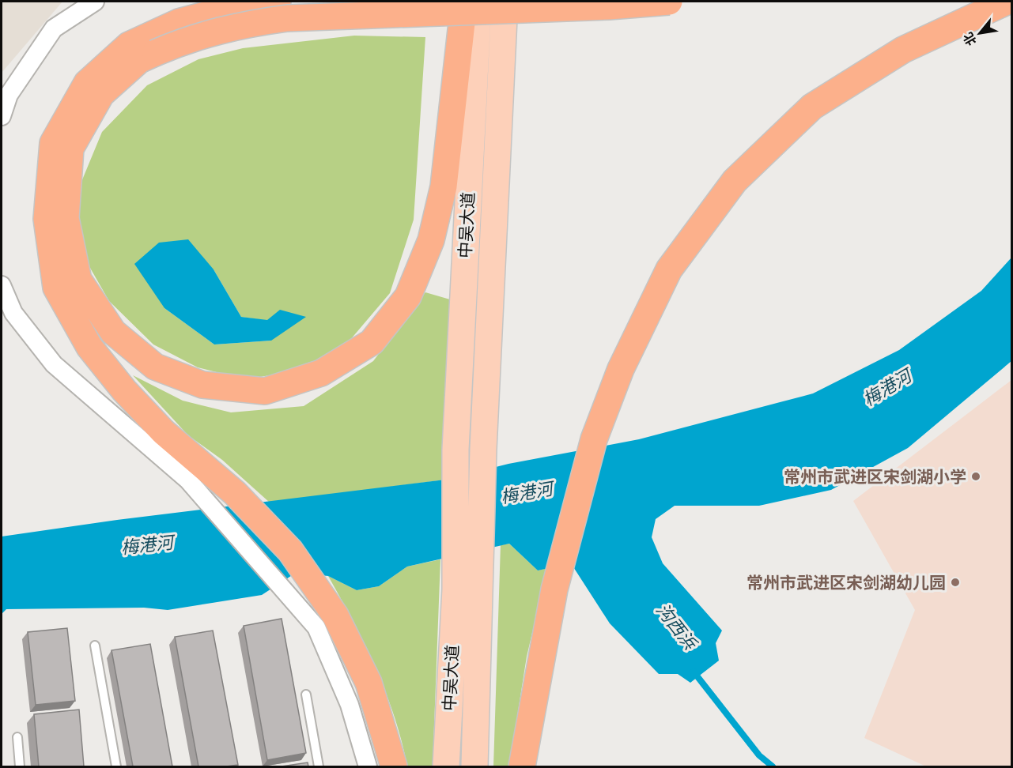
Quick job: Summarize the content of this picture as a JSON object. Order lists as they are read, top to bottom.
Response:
{
  "streets": {
    "main road": ["中吴大道"]
  },
  "water": ["梅港河", "沟西浜"],
  "places": ["常州市武进区宋剑湖小学", "常州市武进区宋剑湖幼儿园"],
  "north": "bottom left"
}
